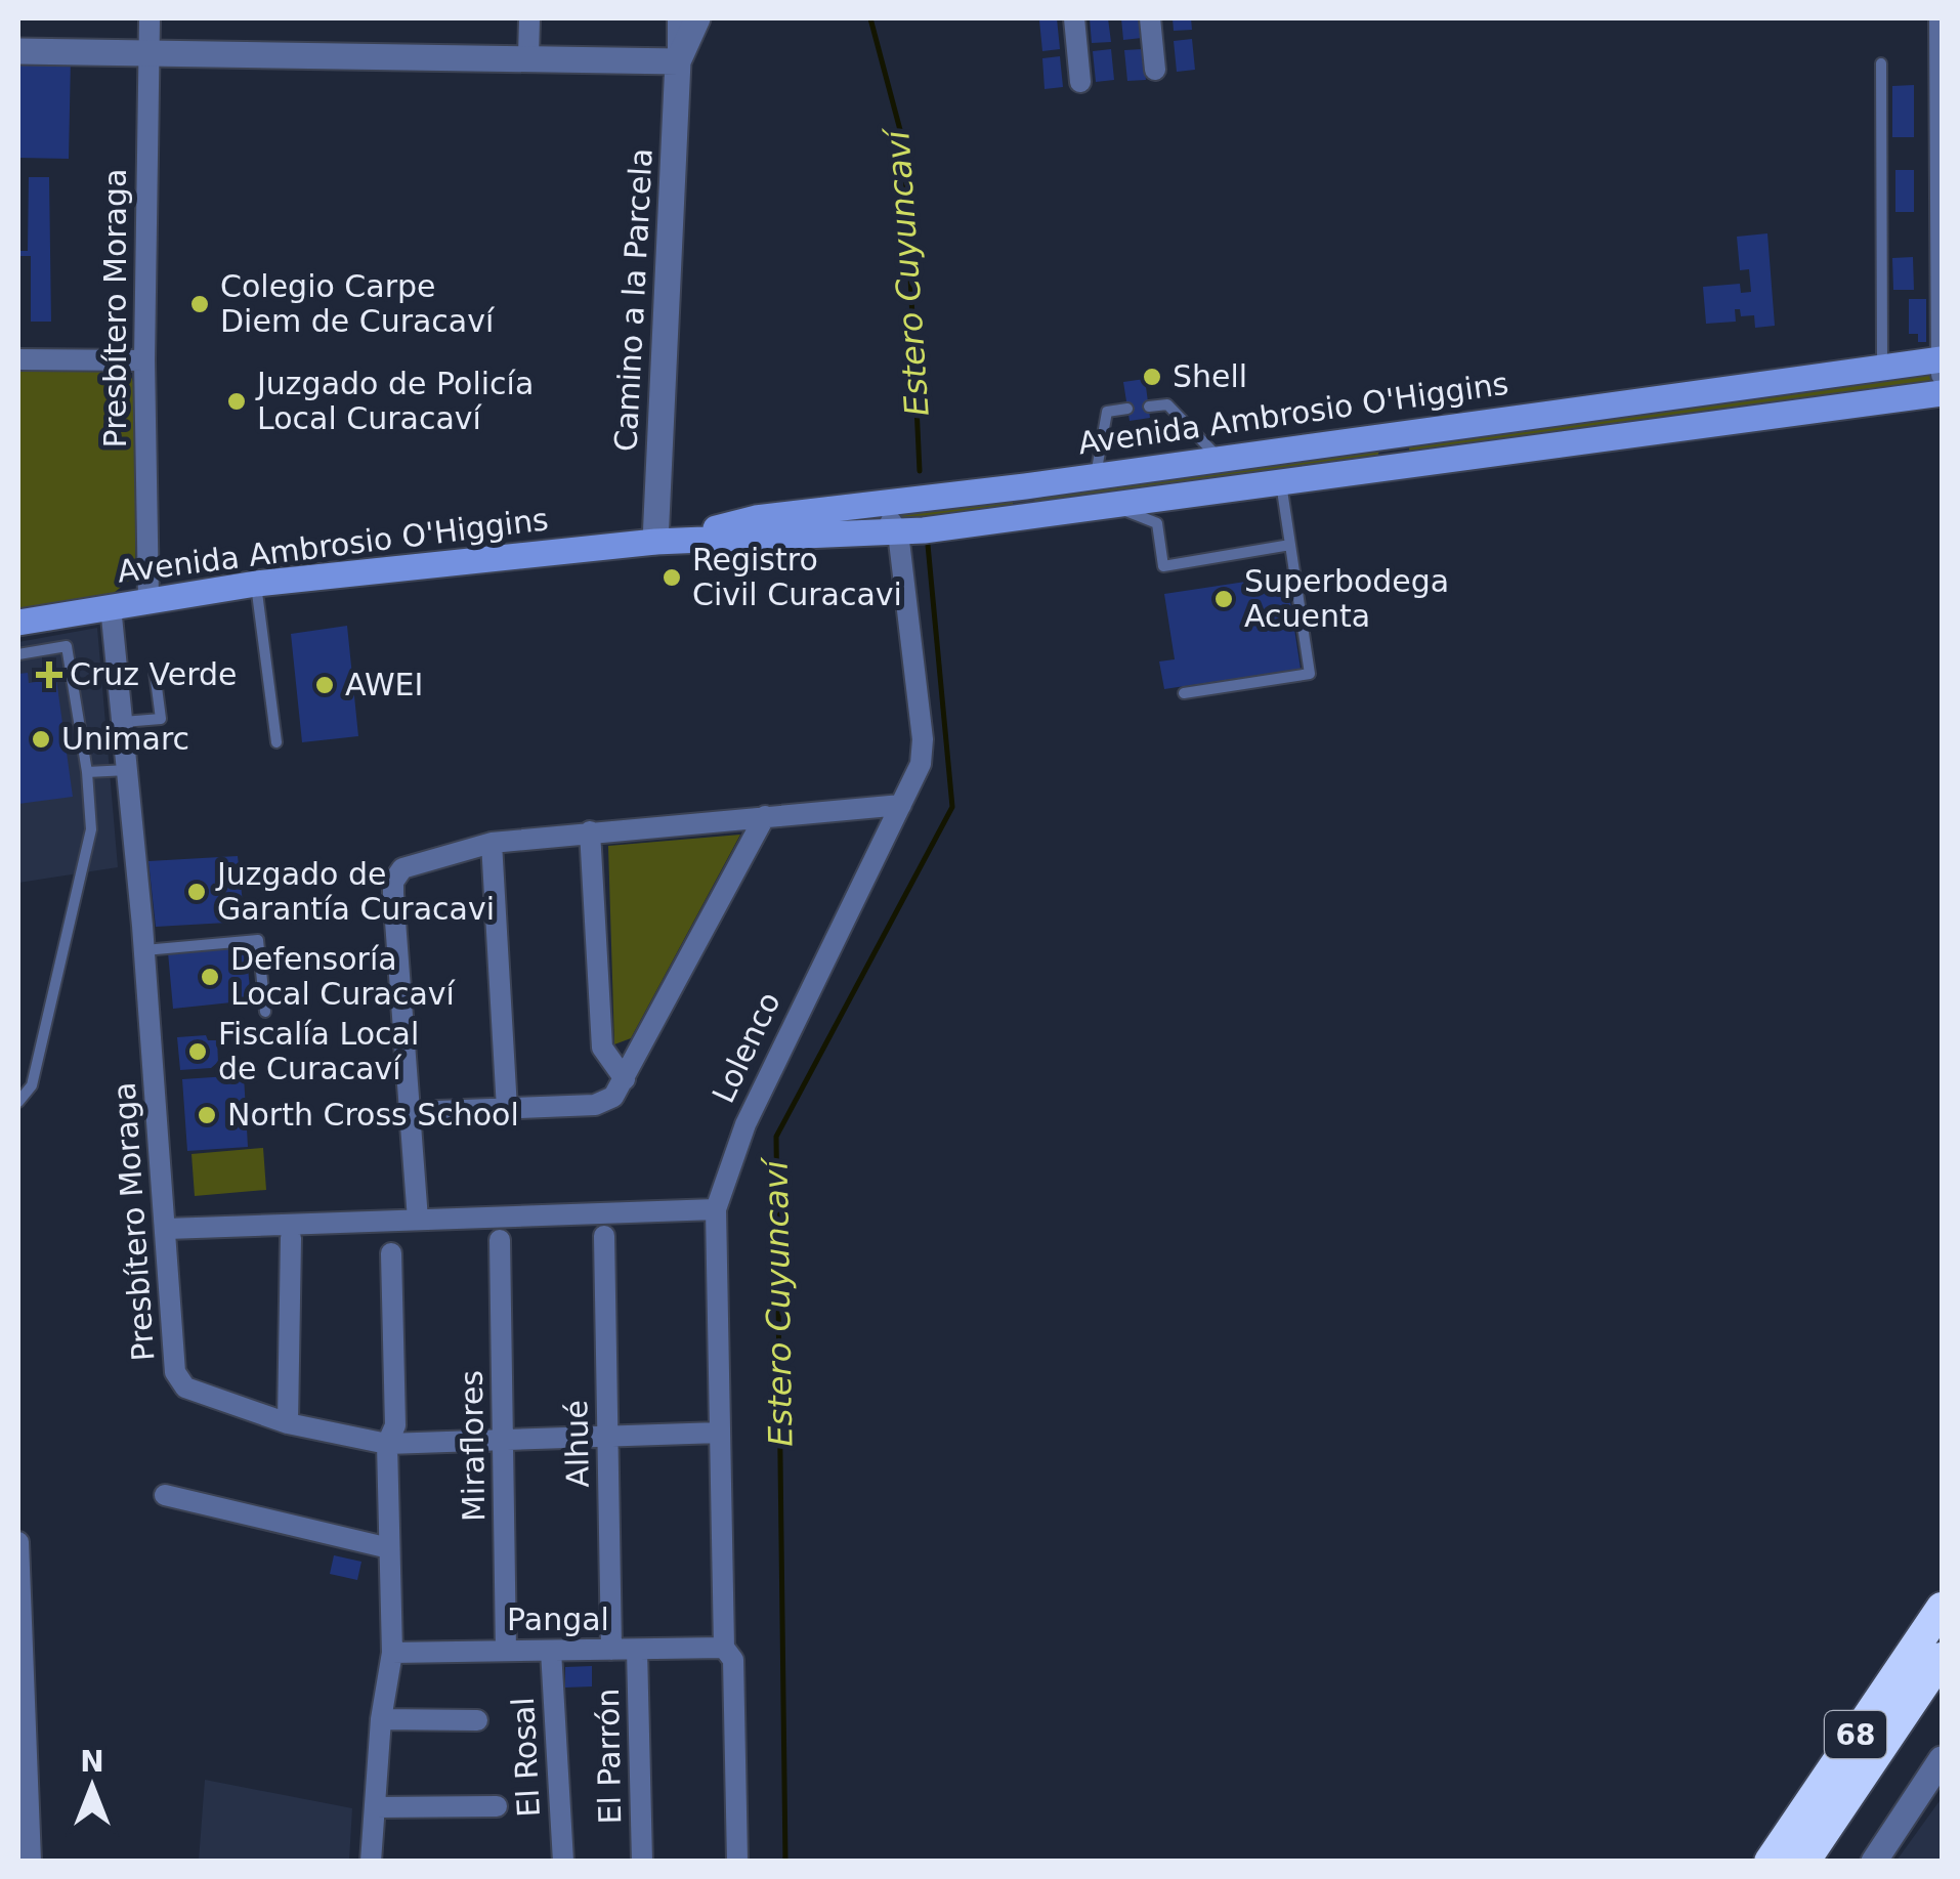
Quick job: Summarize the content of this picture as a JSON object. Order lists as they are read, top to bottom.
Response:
{
  "streets": {
    "highway": ["68"],
    "main road": ["Avenida Ambrosio O'Higgins"],
    "street": [
      "Camino a la Parcela",
      "Presbítero Moraga",
      "Lolenco",
      "Alhué",
      "Miraflores",
      "Pangal",
      "El Parrón",
      "El Rosal"
    ]
  },
  "crossings": [
    ["Camino a la Parcela", "Avenida Ambrosio O'Higgins"],
    ["Presbítero Moraga", "Avenida Ambrosio O'Higgins"],
    ["Avenida Ambrosio O'Higgins", "Lolenco"],
    ["Lolenco", "Pangal"],
    ["Alhué", "Pangal"],
    ["Miraflores", "Pangal"],
    ["Pangal", "El Parrón"],
    ["Pangal", "El Rosal"]
  ],
  "water": ["Estero Cuyuncaví"],
  "places": {
    "other": [
      "Colegio Carpe Diem de Curacaví",
      "Shell",
      "Juzgado de Policía Local Curacaví",
      "Registro Civil Curacavi",
      "Superbodega Acuenta",
      "AWEI",
      "Unimarc",
      "Juzgado de Garantía Curacavi",
      "Defensoría Local Curacaví",
      "Fiscalía Local de Curacaví",
      "North Cross School"
    ],
    "health": ["Cruz Verde"]
  },
  "north": "top"
}
